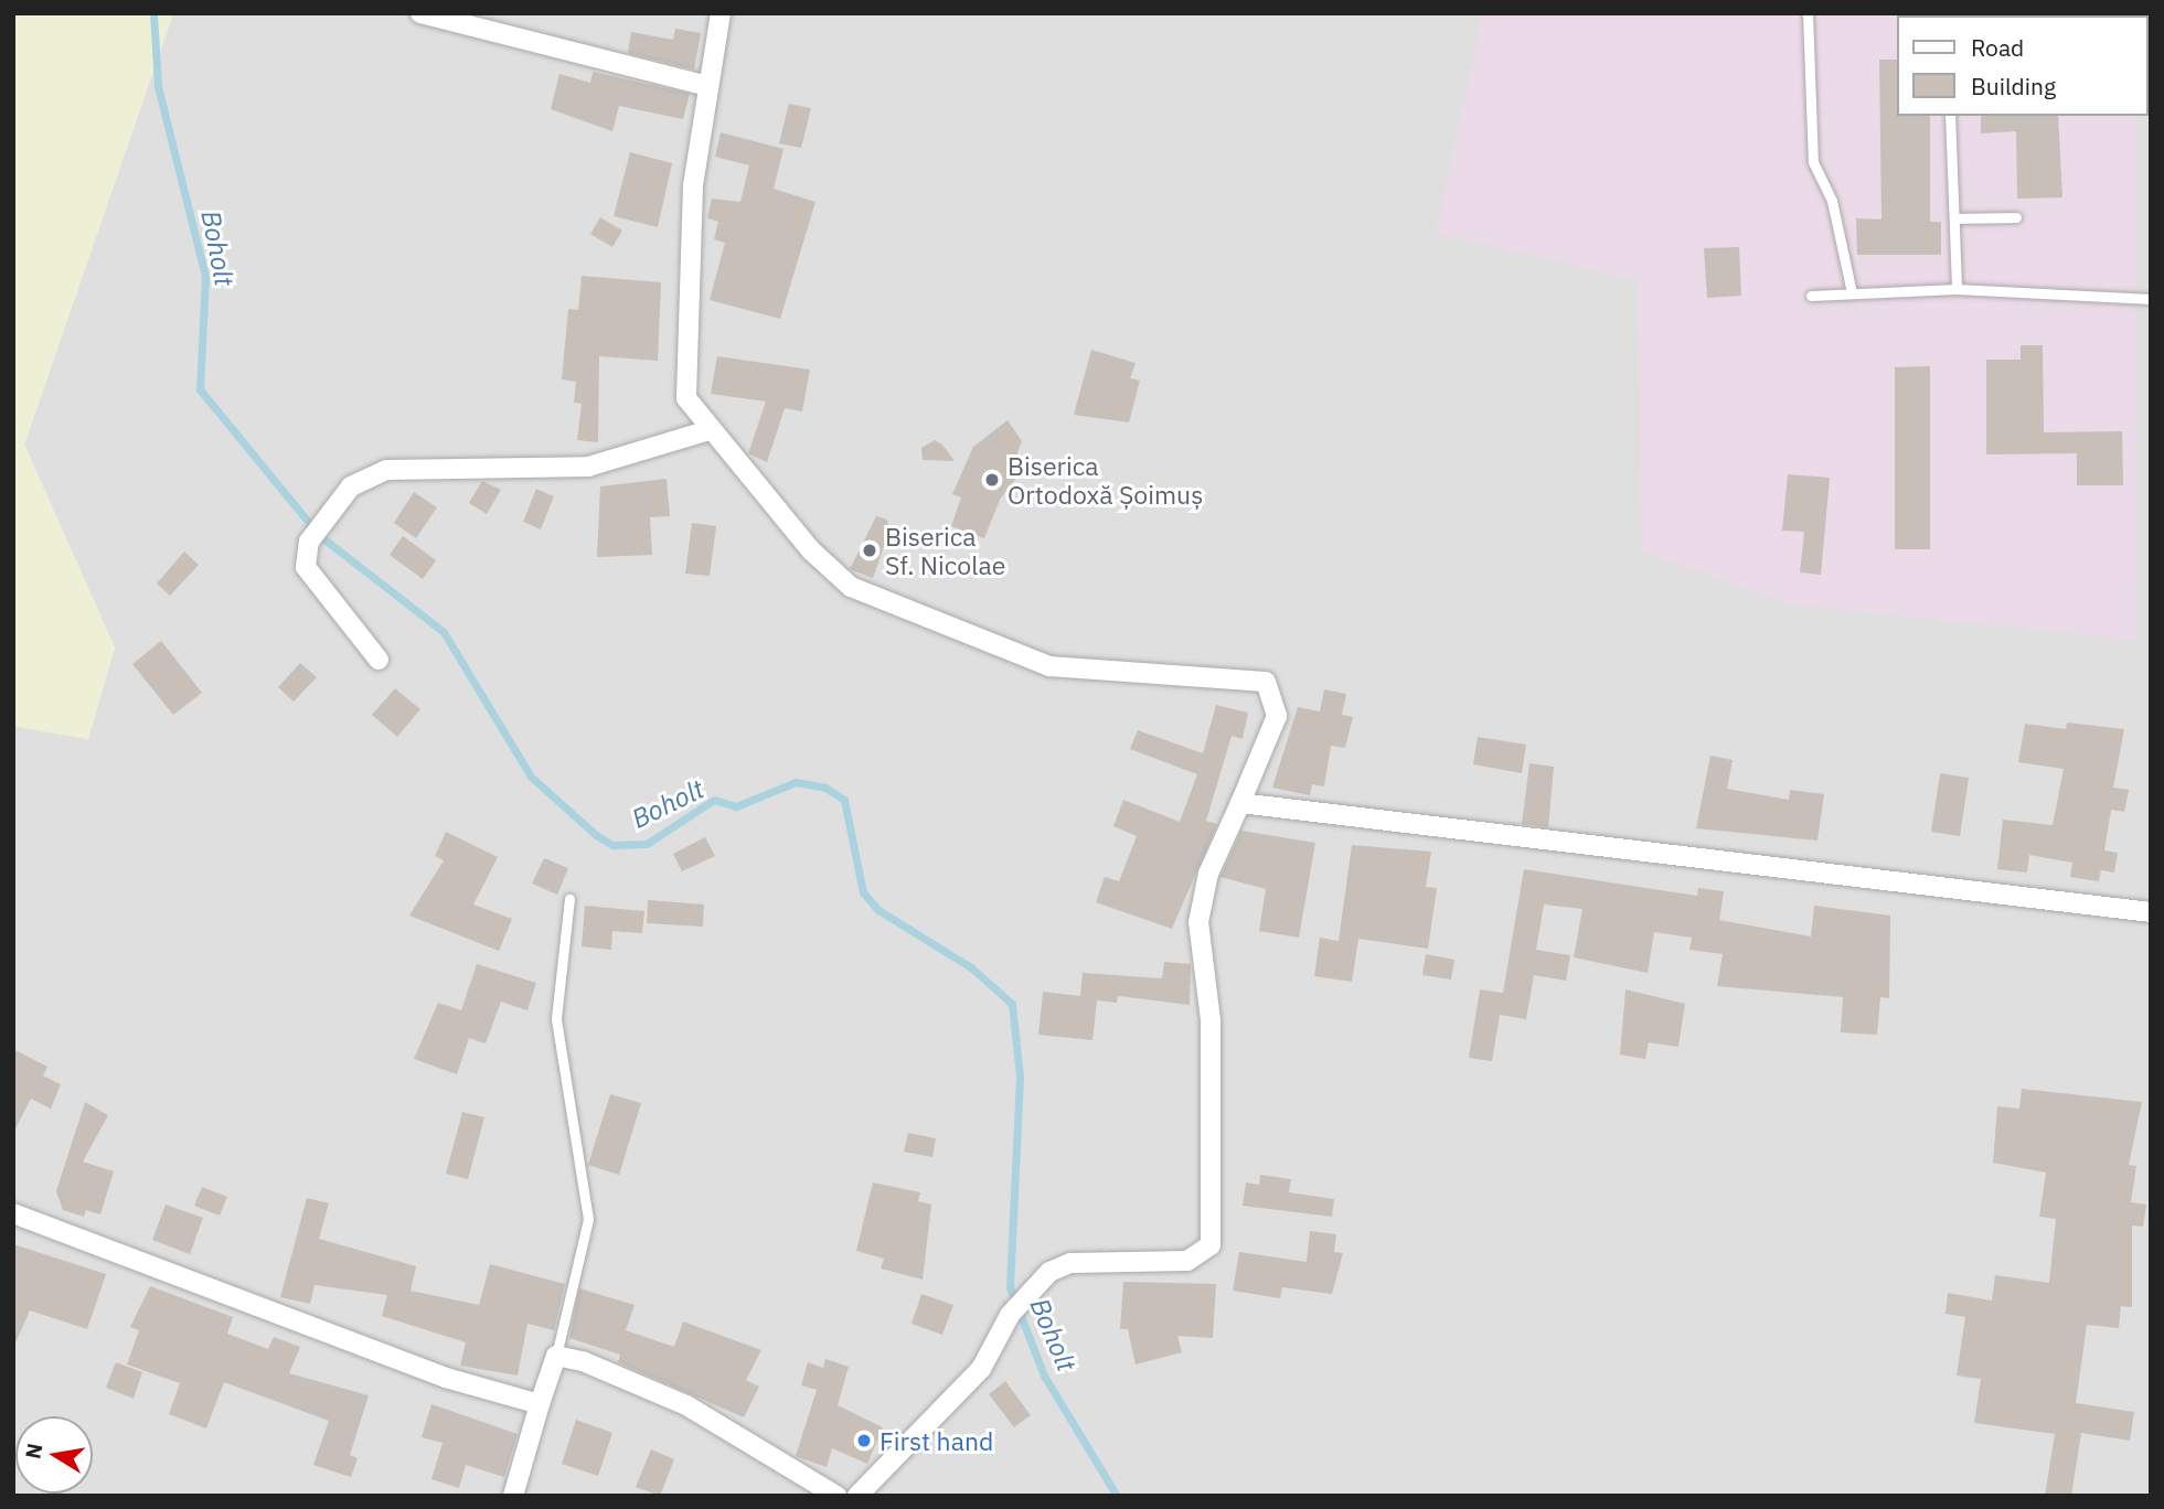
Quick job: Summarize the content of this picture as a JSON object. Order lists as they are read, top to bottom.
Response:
{
  "water": ["Boholt"],
  "places": ["Biserica Ortodoxă Șoimuș", "Biserica Sf. Nicolae", "First hand"],
  "legend": ["Road", "Building"],
  "north": "left"
}
